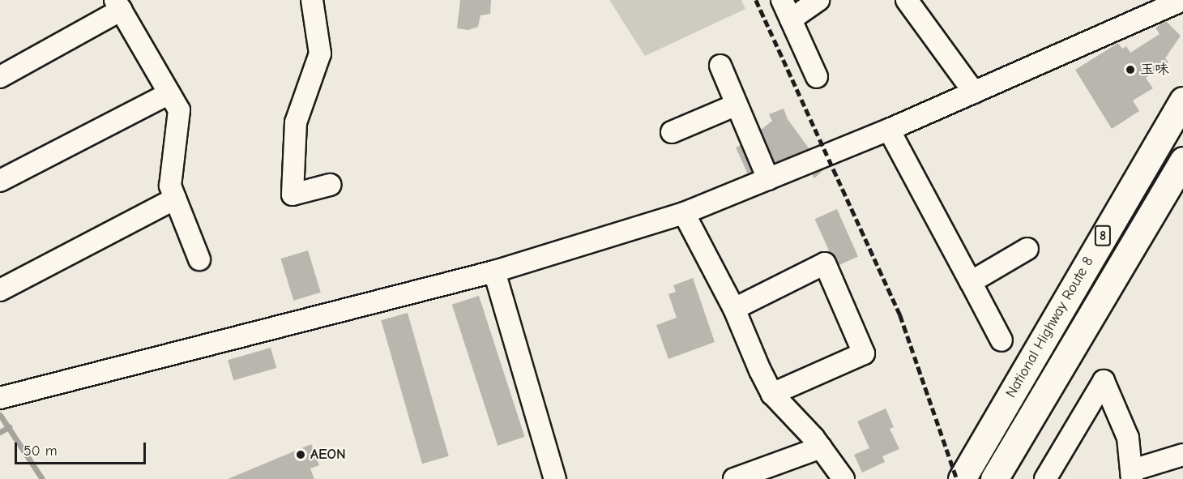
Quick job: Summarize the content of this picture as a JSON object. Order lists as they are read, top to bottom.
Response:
{
  "streets": {
    "highway": ["8", "National Highway Route 8"]
  },
  "places": ["玉味", "AEON"],
  "scale_bar": "50 m"
}
